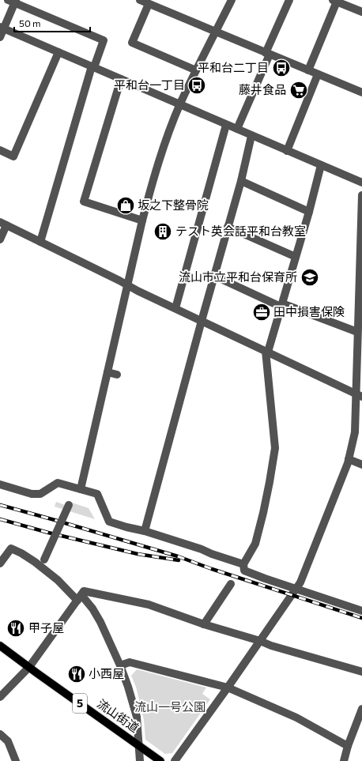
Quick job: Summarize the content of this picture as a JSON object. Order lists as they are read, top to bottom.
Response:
{
  "streets": {
    "main road": ["5", "流山街道"]
  },
  "parks": ["流山一号公園"],
  "places": {
    "bus stop": ["平和台二丁目", "平和台一丁目"],
    "supermarket": ["藤井食品"],
    "shop": ["坂之下整骨院"],
    "building": ["テスト英会話平和台教室"],
    "school or university": ["流山市立平和台保育所"],
    "office": ["田中損害保険"],
    "restaurant": ["甲子屋", "小西屋"]
  },
  "scale_bar": "50 m"
}
